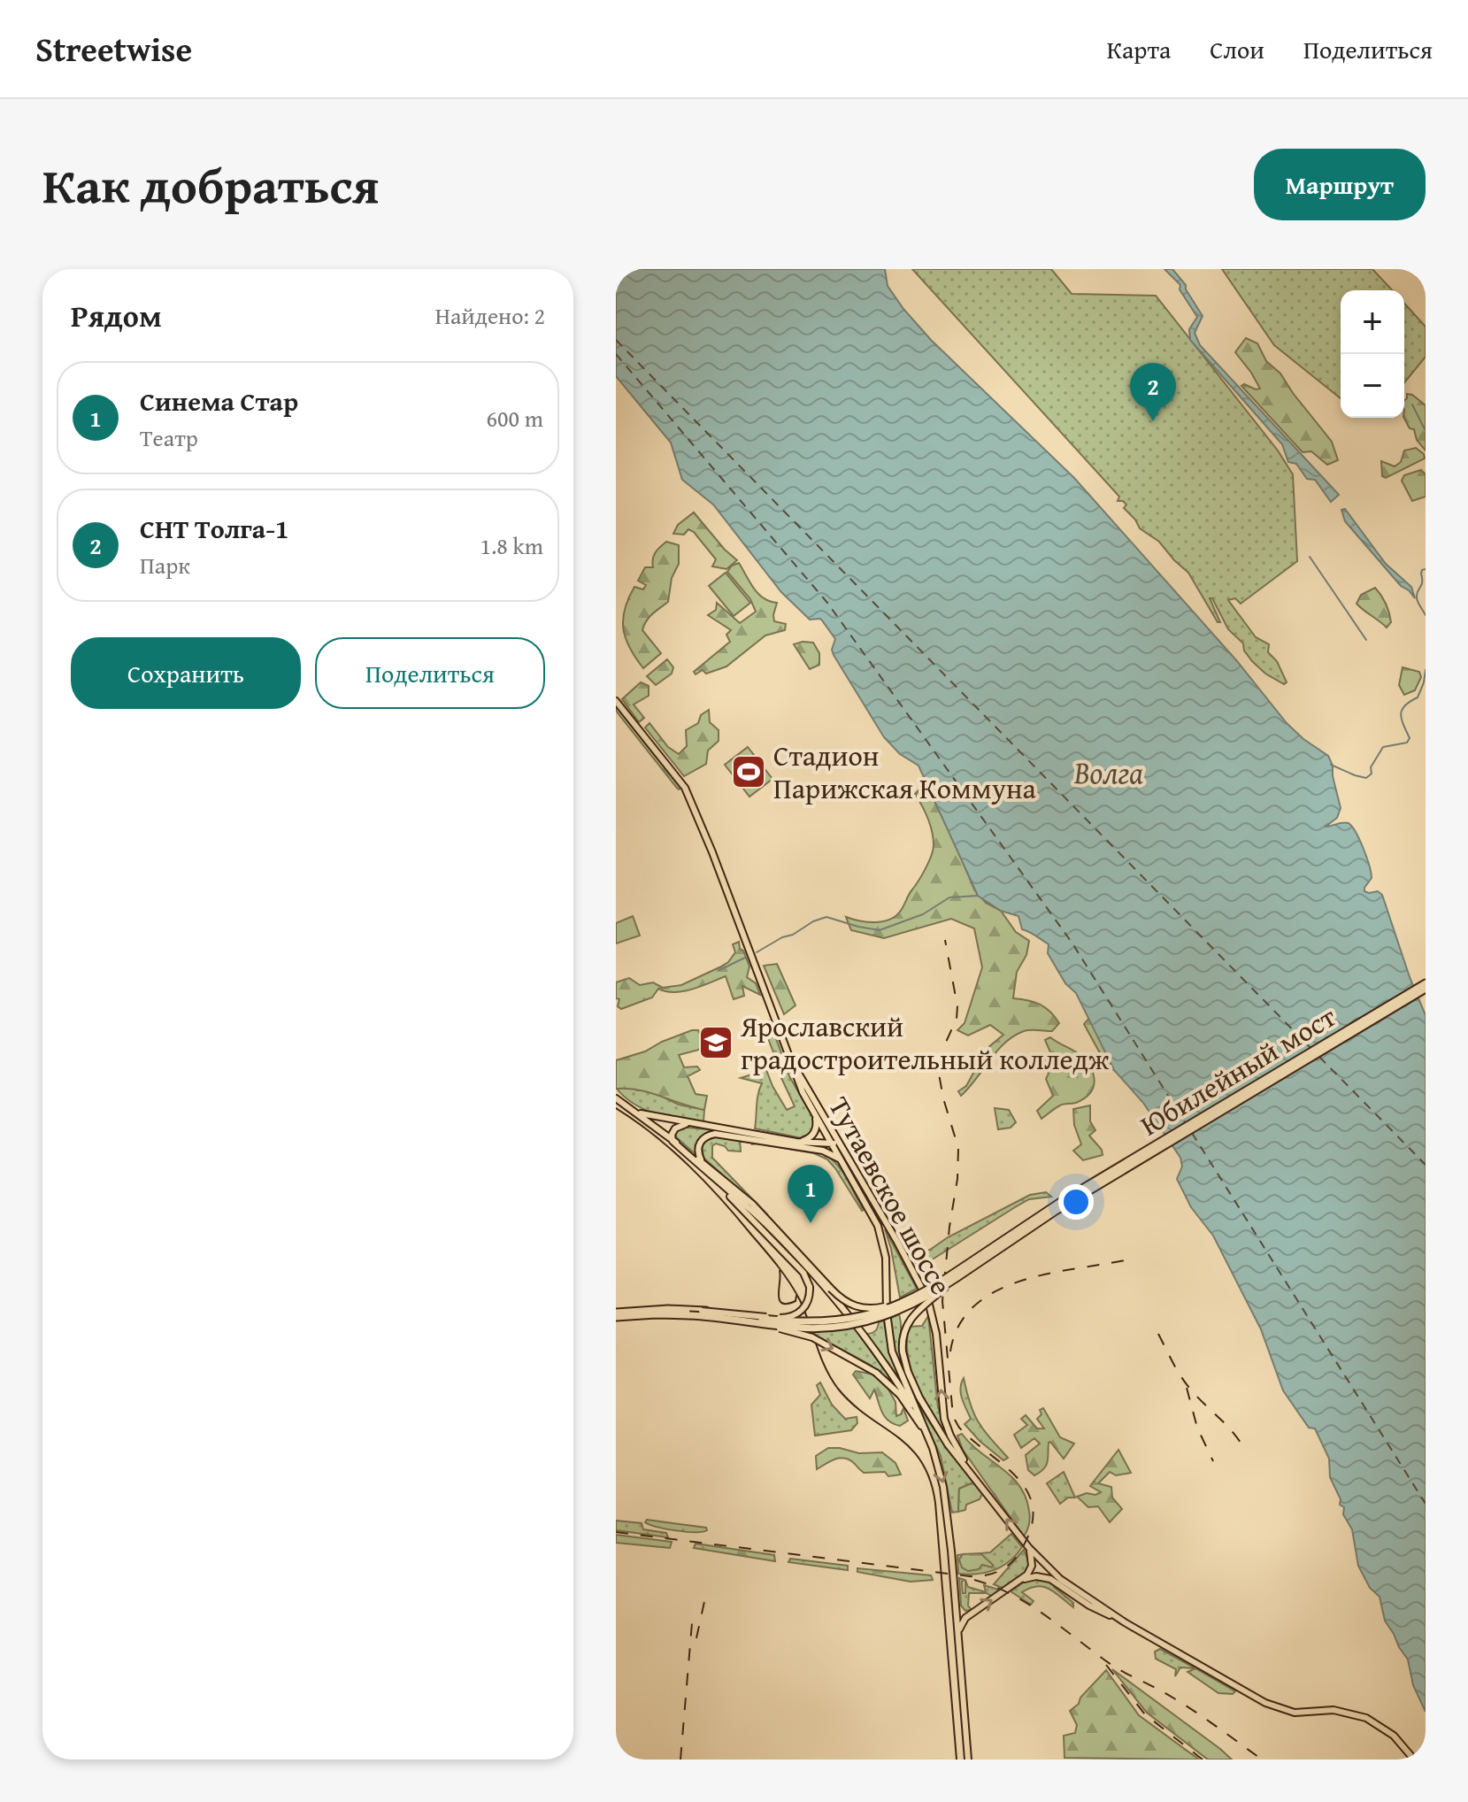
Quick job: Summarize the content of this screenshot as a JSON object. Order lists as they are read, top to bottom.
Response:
{
  "streets": {
    "highway": ["Юбилейный мост"],
    "main road": ["Тутаевское шоссе"]
  },
  "water": ["Волга"],
  "places": {
    "sports": ["Стадион Парижская Коммуна"],
    "school or university": ["Ярославский градостроительный колледж"]
  },
  "page": {
    "header": "Streetwise",
    "nav": ["Карта", "Слои", "Поделиться"],
    "title": "Как добраться",
    "buttons": [
      "Маршрут",
      ["Сохранить", "Поделиться"]
    ],
    "heading": ["Рядом", "Найдено: 2"],
    "map_buttons": ["+", "−"],
    "list": [
      {
        "mark": "1",
        "name": "Синема Стар",
        "note": "Театр",
        "value": "600 m"
      },
      {
        "mark": "2",
        "name": "СНТ Толга-1",
        "note": "Парк",
        "value": "1.8 km"
      }
    ],
    "pins": ["2", "1"]
  }
}
